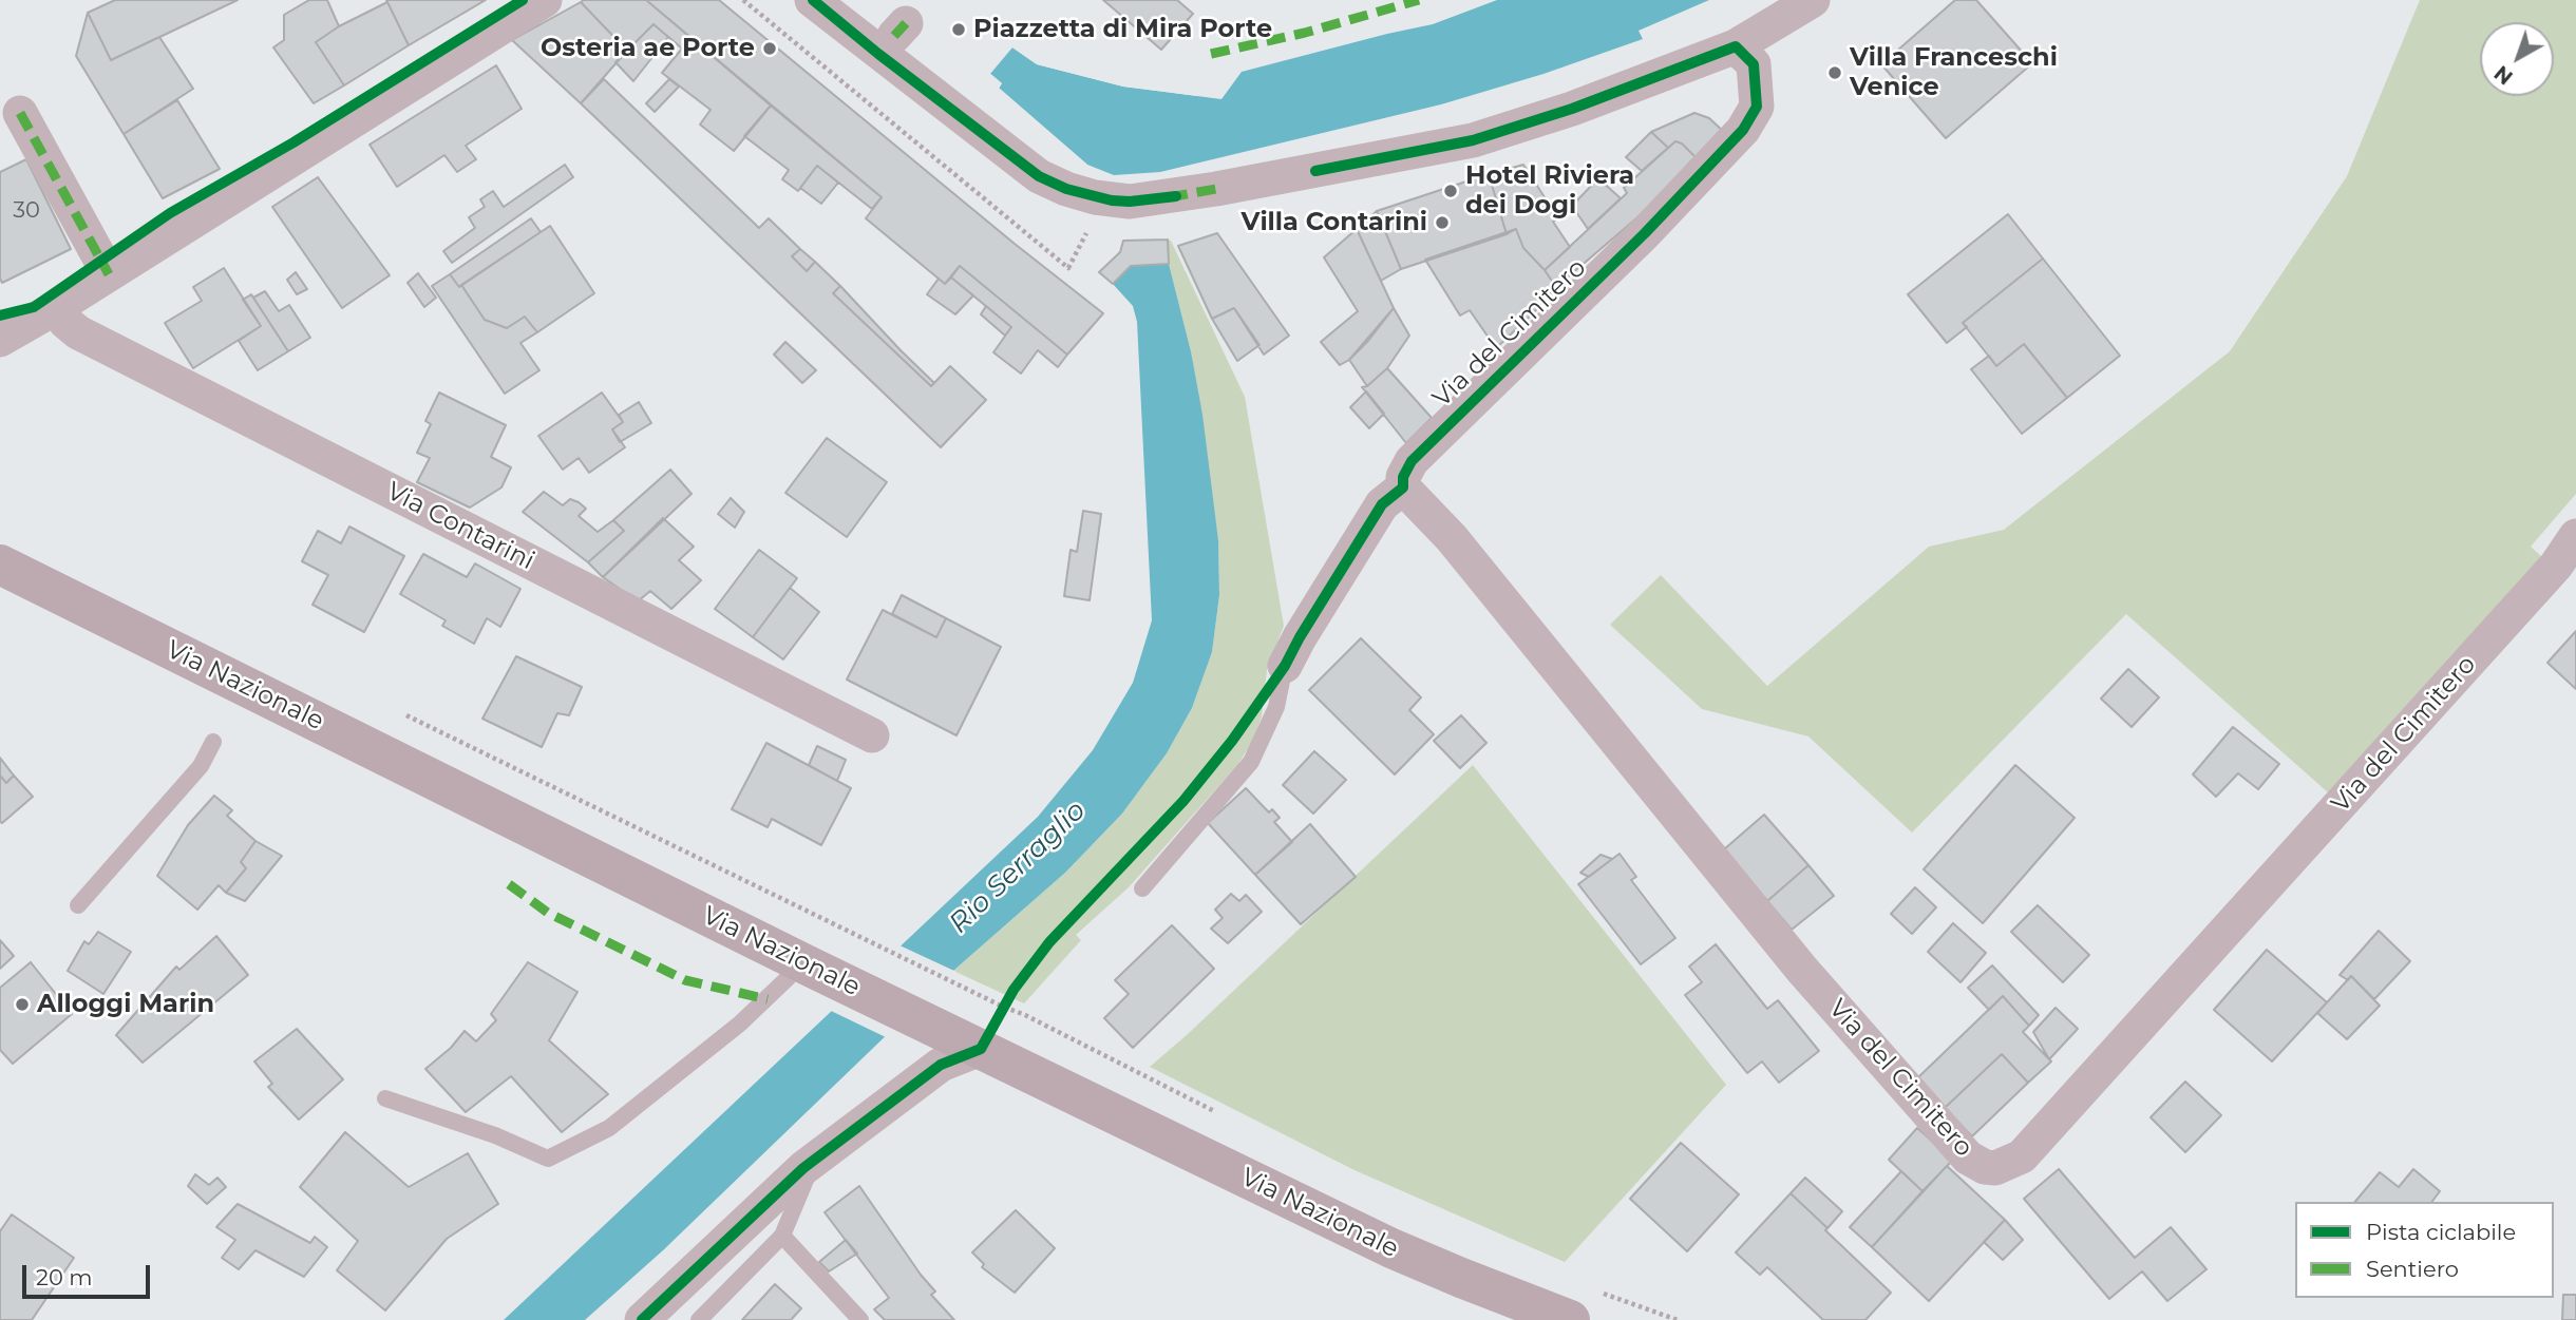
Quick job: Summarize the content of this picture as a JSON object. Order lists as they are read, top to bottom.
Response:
{
  "streets": {
    "main road": ["Via Nazionale"],
    "street": ["Via del Cimitero", "Via Contarini"]
  },
  "water": ["Rio Serraglio"],
  "places": [
    "Piazzetta di Mira Porte",
    "Osteria ae Porte",
    "Villa Franceschi Venice",
    "Hotel Riviera dei Dogi",
    "Villa Contarini",
    "Alloggi Marin"
  ],
  "house_numbers": ["30"],
  "legend": ["Pista ciclabile", "Sentiero"],
  "scale_bar": "20 m",
  "north": "bottom left"
}
